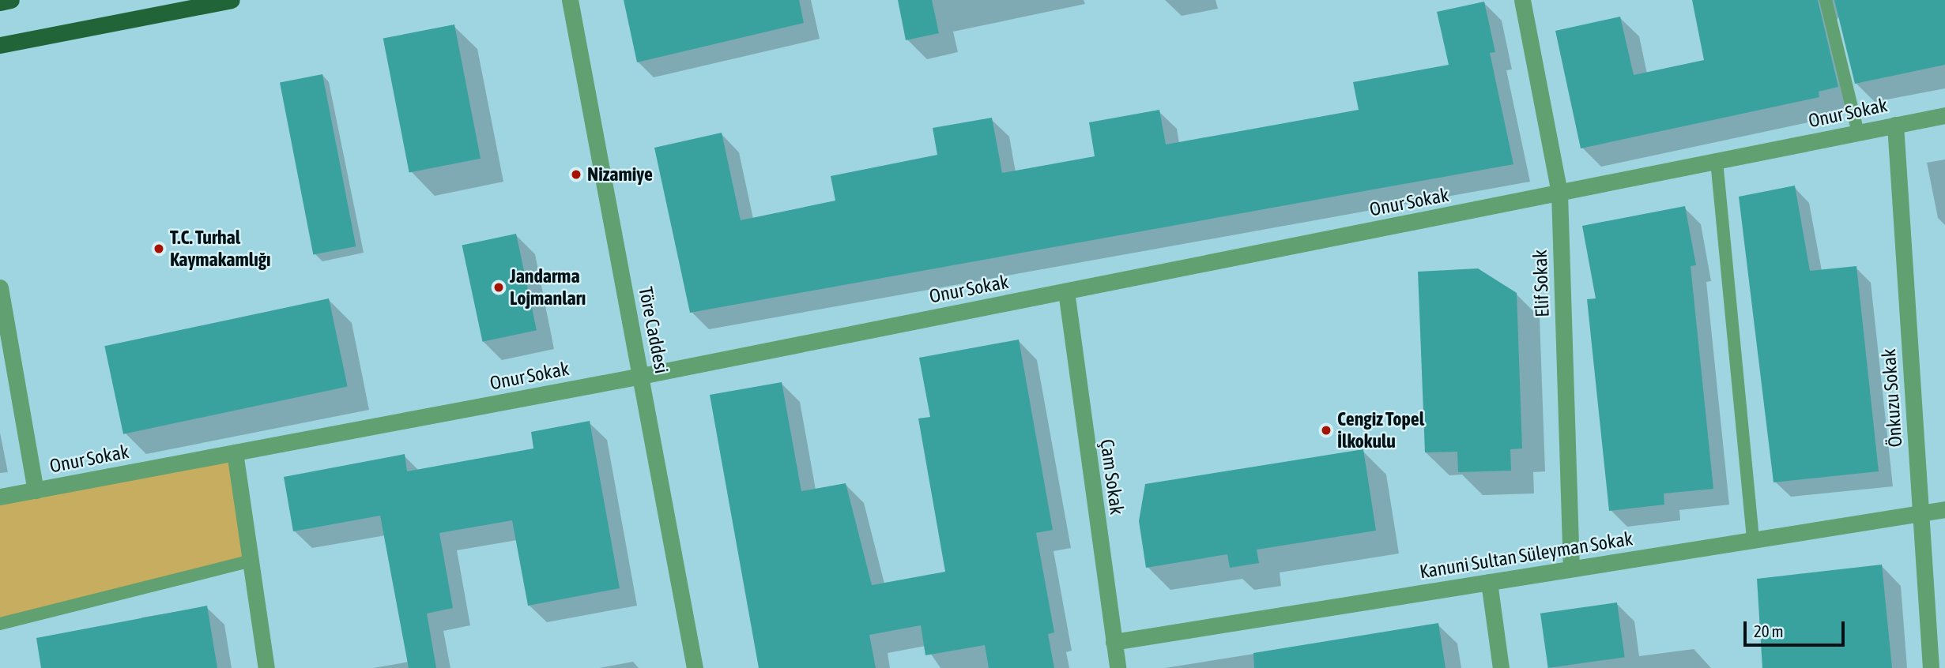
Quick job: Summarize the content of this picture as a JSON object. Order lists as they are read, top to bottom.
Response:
{
  "streets": {
    "street": [
      "Onur Sokak",
      "Elif Sokak",
      "Töre Caddesi",
      "Önkuzu Sokak",
      "Çam Sokak",
      "Kanuni Sultan Süleyman Sokak"
    ]
  },
  "crossings": [
    ["Onur Sokak", "Elif Sokak"],
    ["Onur Sokak", "Töre Caddesi"],
    ["Onur Sokak", "Önkuzu Sokak"],
    ["Onur Sokak", "Çam Sokak"],
    ["Elif Sokak", "Kanuni Sultan Süleyman Sokak"],
    ["Önkuzu Sokak", "Kanuni Sultan Süleyman Sokak"],
    ["Çam Sokak", "Kanuni Sultan Süleyman Sokak"]
  ],
  "places": [
    "Nizamiye",
    "T.C. Turhal Kaymakamlığı",
    "Jandarma Lojmanları",
    "Cengiz Topel İlkokulu"
  ],
  "scale_bar": "20 m"
}
